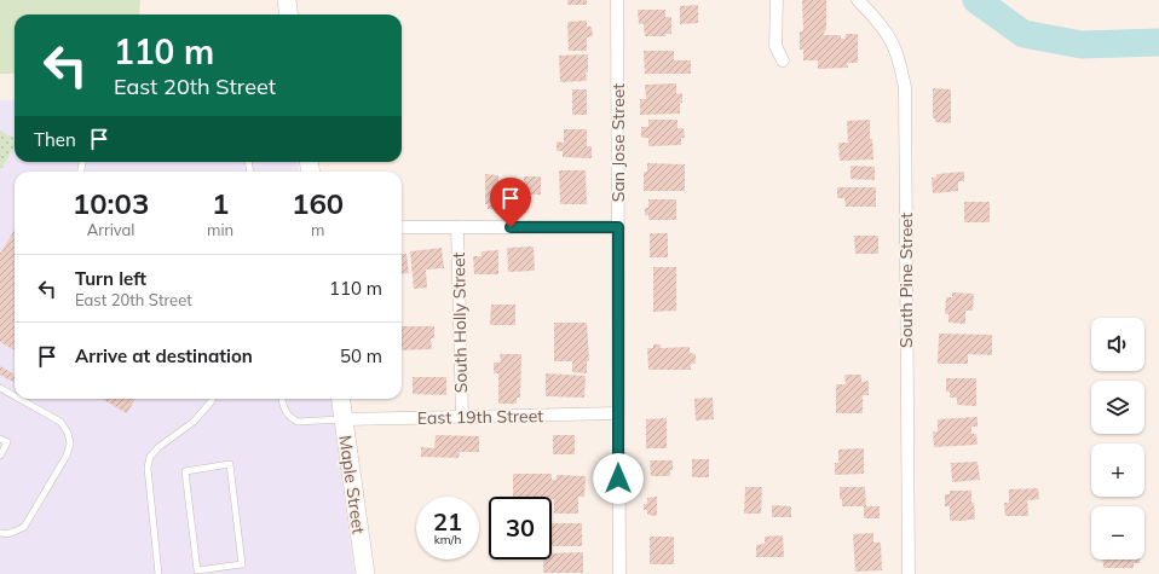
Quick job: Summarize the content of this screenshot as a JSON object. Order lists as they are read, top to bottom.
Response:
{
  "streets": {
    "street": [
      "San Jose Street",
      "South Pine Street",
      "South Holly Street",
      "East 19th Street",
      "Maple Street"
    ]
  },
  "crossings": [
    ["San Jose Street", "East 19th Street"],
    ["South Holly Street", "East 19th Street"],
    ["East 19th Street", "Maple Street"]
  ],
  "page": {
    "turn": ["110 m", "East 20th Street"],
    "then": "Then",
    "eta": [
      "10:03",
      "Arrival",
      "1",
      "min",
      "160",
      "m"
    ],
    "list": [
      {
        "name": "Turn left",
        "note": "East 20th Street",
        "value": "110 m"
      },
      {
        "name": "Arrive at destination",
        "value": "50 m"
      }
    ],
    "map_buttons": ["+", "−"],
    "speed": "21 km/h",
    "limit": "30"
  }
}
